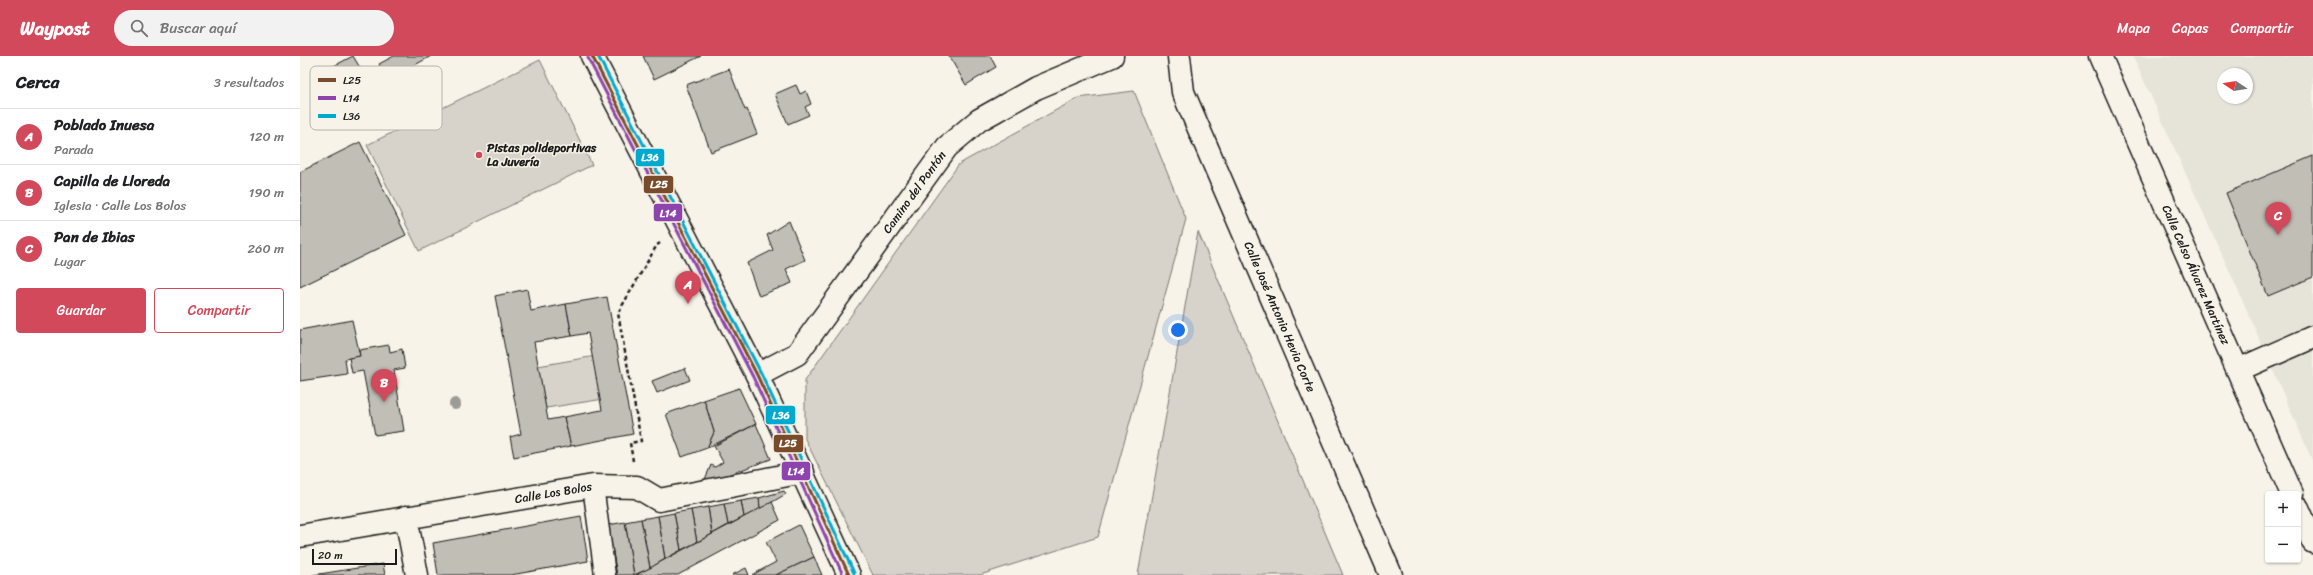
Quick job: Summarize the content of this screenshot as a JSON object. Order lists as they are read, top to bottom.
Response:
{
  "streets": {
    "street": [
      "Camino del Pontón",
      "Calle Celso Álvarez Martínez",
      "Calle José Antonio Hevia Corte",
      "Calle Los Bolos"
    ]
  },
  "places": ["Pistas polideportivas La Juvería"],
  "lines": ["transit line L25", "transit line L36", "transit line L14"],
  "legend": ["L25", "L14", "L36"],
  "scale_bar": "20 m",
  "north": "left",
  "page": {
    "header": "Waypost",
    "search": "Buscar aquí",
    "nav": ["Mapa", "Capas", "Compartir"],
    "heading": ["Cerca", "3 resultados"],
    "list": [
      {
        "mark": "A",
        "name": "Poblado Inuesa",
        "note": "Parada",
        "value": "120 m"
      },
      {
        "mark": "B",
        "name": "Capilla de Lloreda",
        "note": "Iglesia · Calle Los Bolos",
        "value": "190 m"
      },
      {
        "mark": "C",
        "name": "Pan de Ibias",
        "note": "Lugar",
        "value": "260 m"
      }
    ],
    "pins": ["C", "A", "B"],
    "buttons": ["Guardar", "Compartir"],
    "map_buttons": ["+", "−"],
    "scale": "20 m"
  }
}
